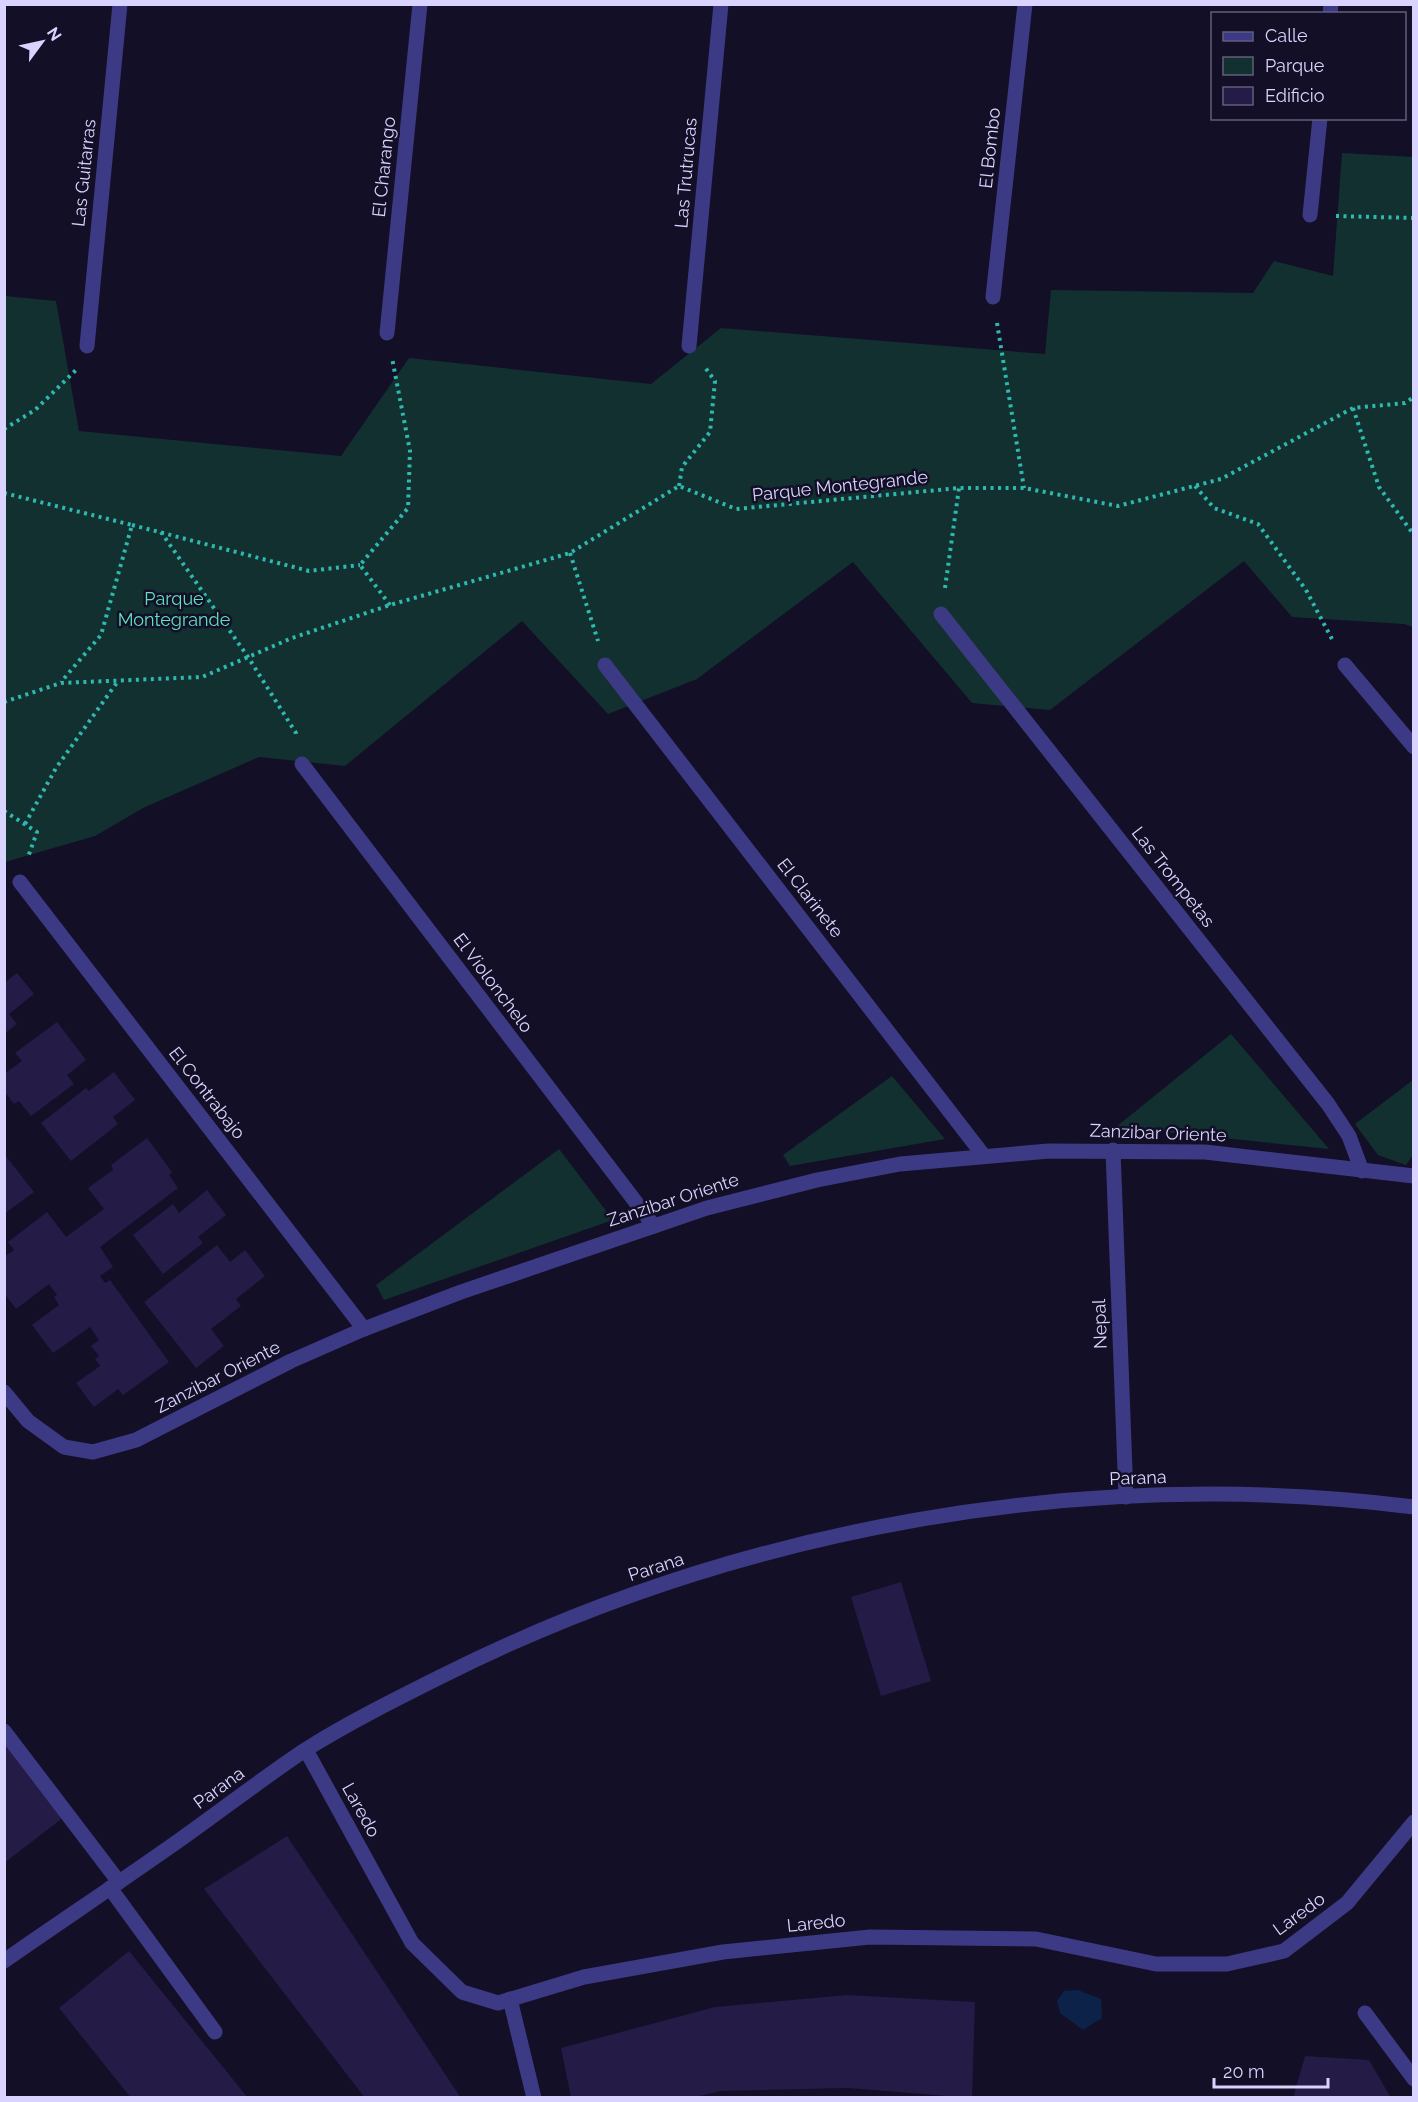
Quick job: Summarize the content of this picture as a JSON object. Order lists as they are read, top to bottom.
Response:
{
  "streets": {
    "street": [
      "El Bombo",
      "El Charango",
      "Las Guitarras",
      "Las Trutrucas",
      "Las Trompetas",
      "El Clarinete",
      "El Violonchelo",
      "El Contrabajo",
      "Zanzibar Oriente",
      "Nepal",
      "Parana",
      "Laredo"
    ],
    "path": ["Parque Montegrande"]
  },
  "crossings": [
    ["Las Trompetas", "Zanzibar Oriente"],
    ["El Clarinete", "Zanzibar Oriente"],
    ["El Violonchelo", "Zanzibar Oriente"],
    ["El Contrabajo", "Zanzibar Oriente"],
    ["Zanzibar Oriente", "Nepal"],
    ["Nepal", "Parana"],
    ["Parana", "Laredo"]
  ],
  "parks": ["Parque Montegrande"],
  "legend": ["Calle", "Parque", "Edificio"],
  "scale_bar": "20 m",
  "north": "top right"
}
